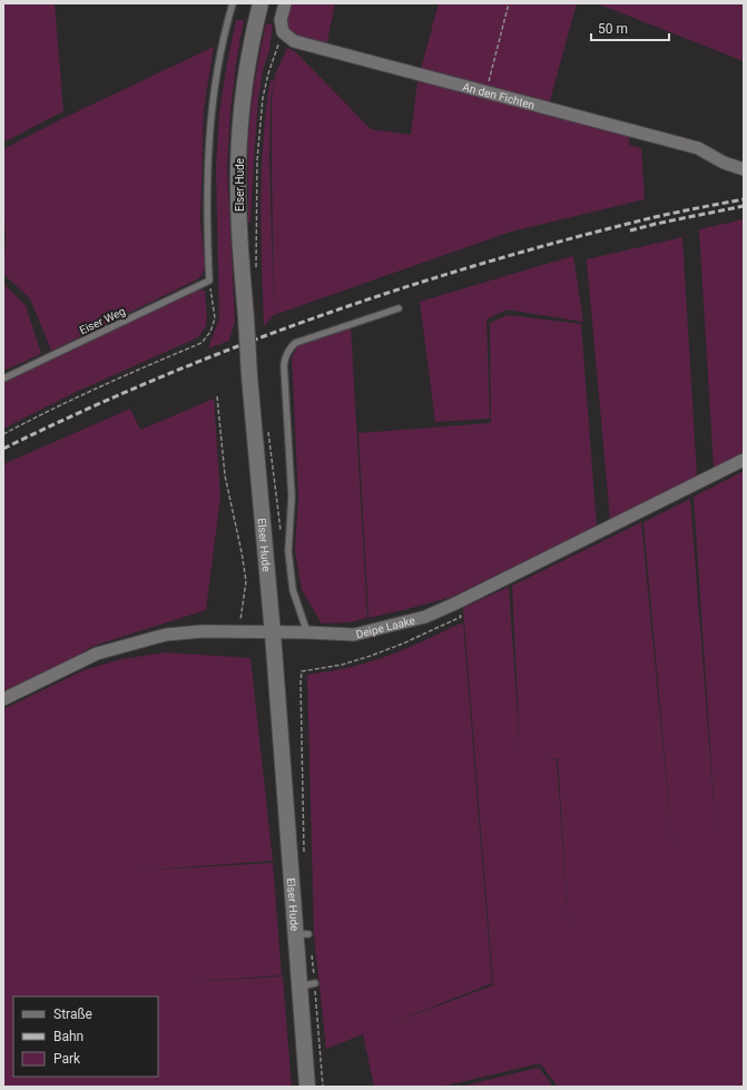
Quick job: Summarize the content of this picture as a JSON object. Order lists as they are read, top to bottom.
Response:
{
  "streets": {
    "street": ["An den Fichten", "Elser Hude", "Deipe Laake"],
    "lane": ["Eiser Weg"]
  },
  "crossings": [
    ["Elser Hude", "Deipe Laake"]
  ],
  "legend": ["Straße", "Bahn", "Park"],
  "scale_bar": "50 m"
}
